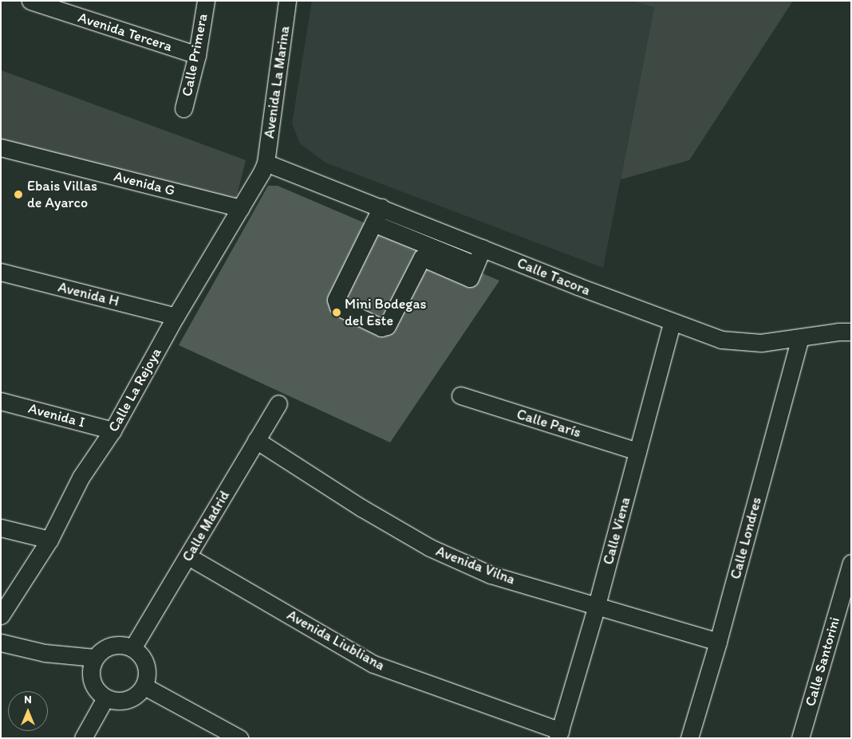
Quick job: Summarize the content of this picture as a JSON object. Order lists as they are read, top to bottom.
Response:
{
  "streets": {
    "street": [
      "Avenida Tercera",
      "Calle Primera",
      "Avenida La Marina",
      "Avenida G",
      "Calle Tacora",
      "Avenida H",
      "Calle La Rejoya",
      "Avenida I",
      "Calle París",
      "Calle Madrid",
      "Calle Viena",
      "Calle Londres",
      "Avenida Vilna",
      "Avenida Liubliana",
      "Calle Santorini"
    ]
  },
  "crossings": [
    ["Avenida Tercera", "Calle Primera"],
    ["Avenida La Marina", "Calle Tacora"],
    ["Avenida La Marina", "Calle La Rejoya"],
    ["Avenida G", "Calle La Rejoya"],
    ["Calle Tacora", "Calle La Rejoya"],
    ["Calle Tacora", "Calle Viena"],
    ["Calle Tacora", "Calle Londres"],
    ["Avenida H", "Calle La Rejoya"],
    ["Calle La Rejoya", "Avenida I"],
    ["Calle París", "Calle Viena"],
    ["Calle Madrid", "Avenida Vilna"],
    ["Calle Madrid", "Avenida Liubliana"],
    ["Calle Viena", "Avenida Vilna"],
    ["Calle Viena", "Avenida Liubliana"],
    ["Calle Londres", "Avenida Vilna"]
  ],
  "places": ["Ebais Villas de Ayarco", "Mini Bodegas del Este"],
  "north": "top"
}
